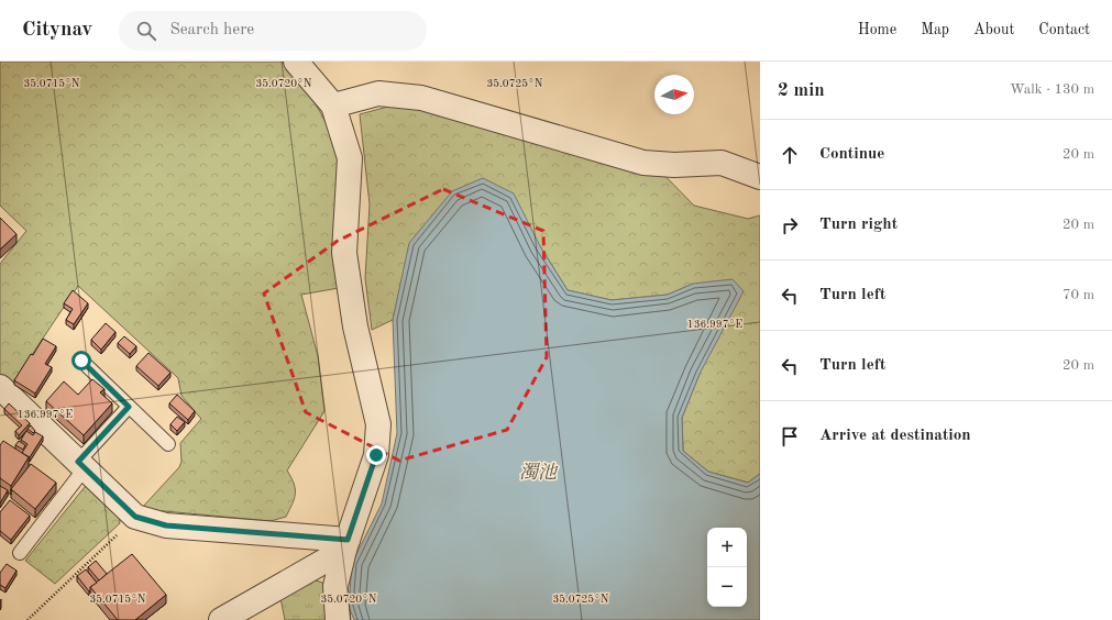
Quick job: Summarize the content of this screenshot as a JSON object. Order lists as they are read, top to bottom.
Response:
{
  "water": ["濁池"],
  "north": "right",
  "page": {
    "header": "Citynav",
    "search": "Search here",
    "nav": [
      "Home",
      "Map",
      "About",
      "Contact"
    ],
    "heading": ["2 min", "Walk · 130 m"],
    "list": [
      ["Continue", "20 m"],
      ["Turn right", "20 m"],
      ["Turn left", "70 m"],
      ["Turn left", "20 m"],
      "Arrive at destination"
    ],
    "map_buttons": ["+", "−"]
  },
  "coordinates": [
    "35.0715°N",
    "35.0720°N",
    "35.0725°N",
    "136.997°E"
  ]
}
